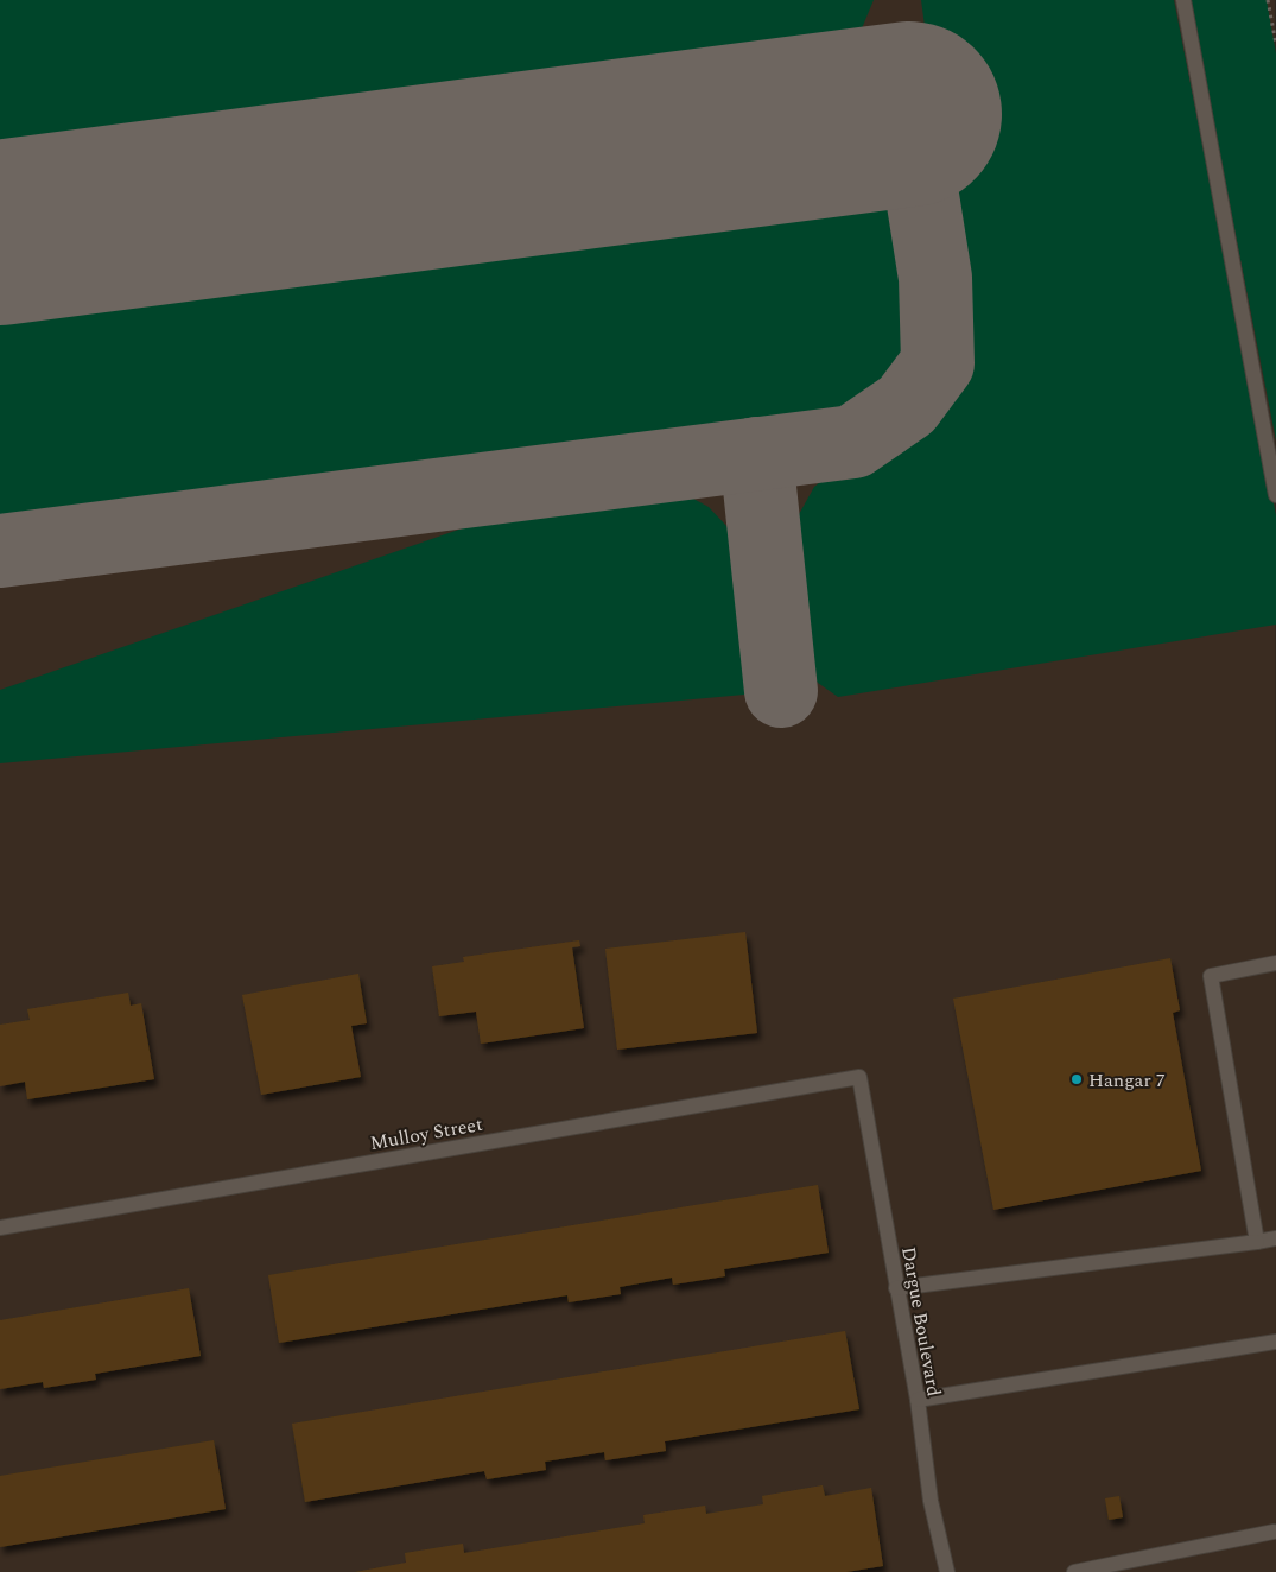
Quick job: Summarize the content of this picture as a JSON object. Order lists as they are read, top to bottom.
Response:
{
  "streets": {
    "street": ["Mulloy Street", "Dargue Boulevard"]
  },
  "crossings": [
    ["Mulloy Street", "Dargue Boulevard"]
  ],
  "places": ["Hangar 7"]
}
